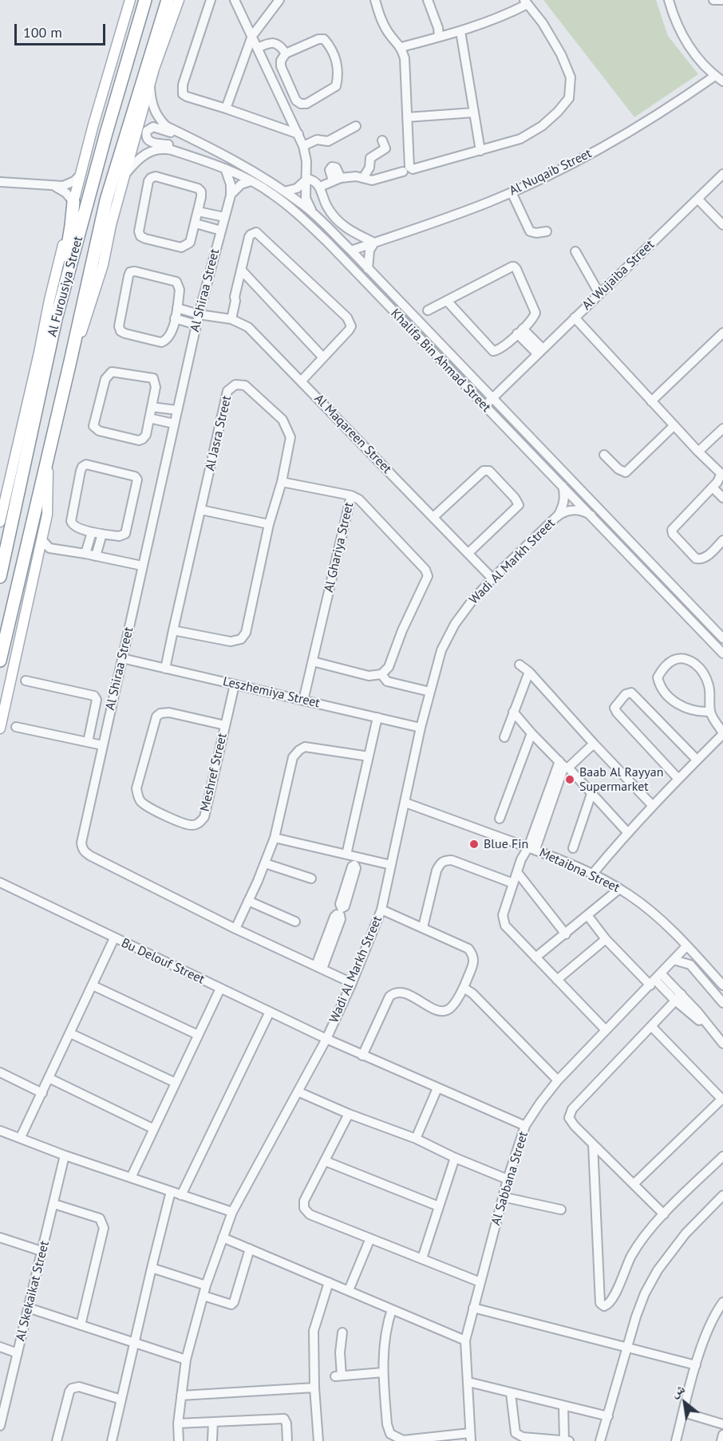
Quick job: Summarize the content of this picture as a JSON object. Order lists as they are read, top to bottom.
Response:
{
  "streets": {
    "highway": ["Al Furousiya Street"],
    "street": [
      "Al Nuqaib Street",
      "Al Wujaiba Street",
      "Al Shiraa Street",
      "Khalifa Bin Ahmad Street",
      "Al Jasra Street",
      "Al Maqareen Street",
      "Al Ghariya Street",
      "Wadi Al Markh Street",
      "Leszhemiya Street",
      "Meshref Street",
      "Metaibna Street",
      "Bu Delouf Street",
      "Al Sabbana Street",
      "Al Skekaikat Street"
    ]
  },
  "crossings": [
    ["Al Nuqaib Street", "Khalifa Bin Ahmad Street"],
    ["Al Wujaiba Street", "Khalifa Bin Ahmad Street"],
    ["Al Furousiya Street", "Khalifa Bin Ahmad Street"],
    ["Al Shiraa Street", "Khalifa Bin Ahmad Street"],
    ["Al Shiraa Street", "Al Maqareen Street"],
    ["Al Shiraa Street", "Wadi Al Markh Street"],
    ["Al Shiraa Street", "Leszhemiya Street"],
    ["Khalifa Bin Ahmad Street", "Wadi Al Markh Street"],
    ["Al Jasra Street", "Leszhemiya Street"],
    ["Al Maqareen Street", "Wadi Al Markh Street"],
    ["Al Ghariya Street", "Leszhemiya Street"],
    ["Wadi Al Markh Street", "Leszhemiya Street"],
    ["Wadi Al Markh Street", "Metaibna Street"],
    ["Wadi Al Markh Street", "Bu Delouf Street"],
    ["Leszhemiya Street", "Meshref Street"],
    ["Metaibna Street", "Al Sabbana Street"],
    ["Bu Delouf Street", "Al Sabbana Street"]
  ],
  "places": ["Baab Al Rayyan Supermarket", "Blue Fin"],
  "scale_bar": "100 m",
  "north": "top left"
}
